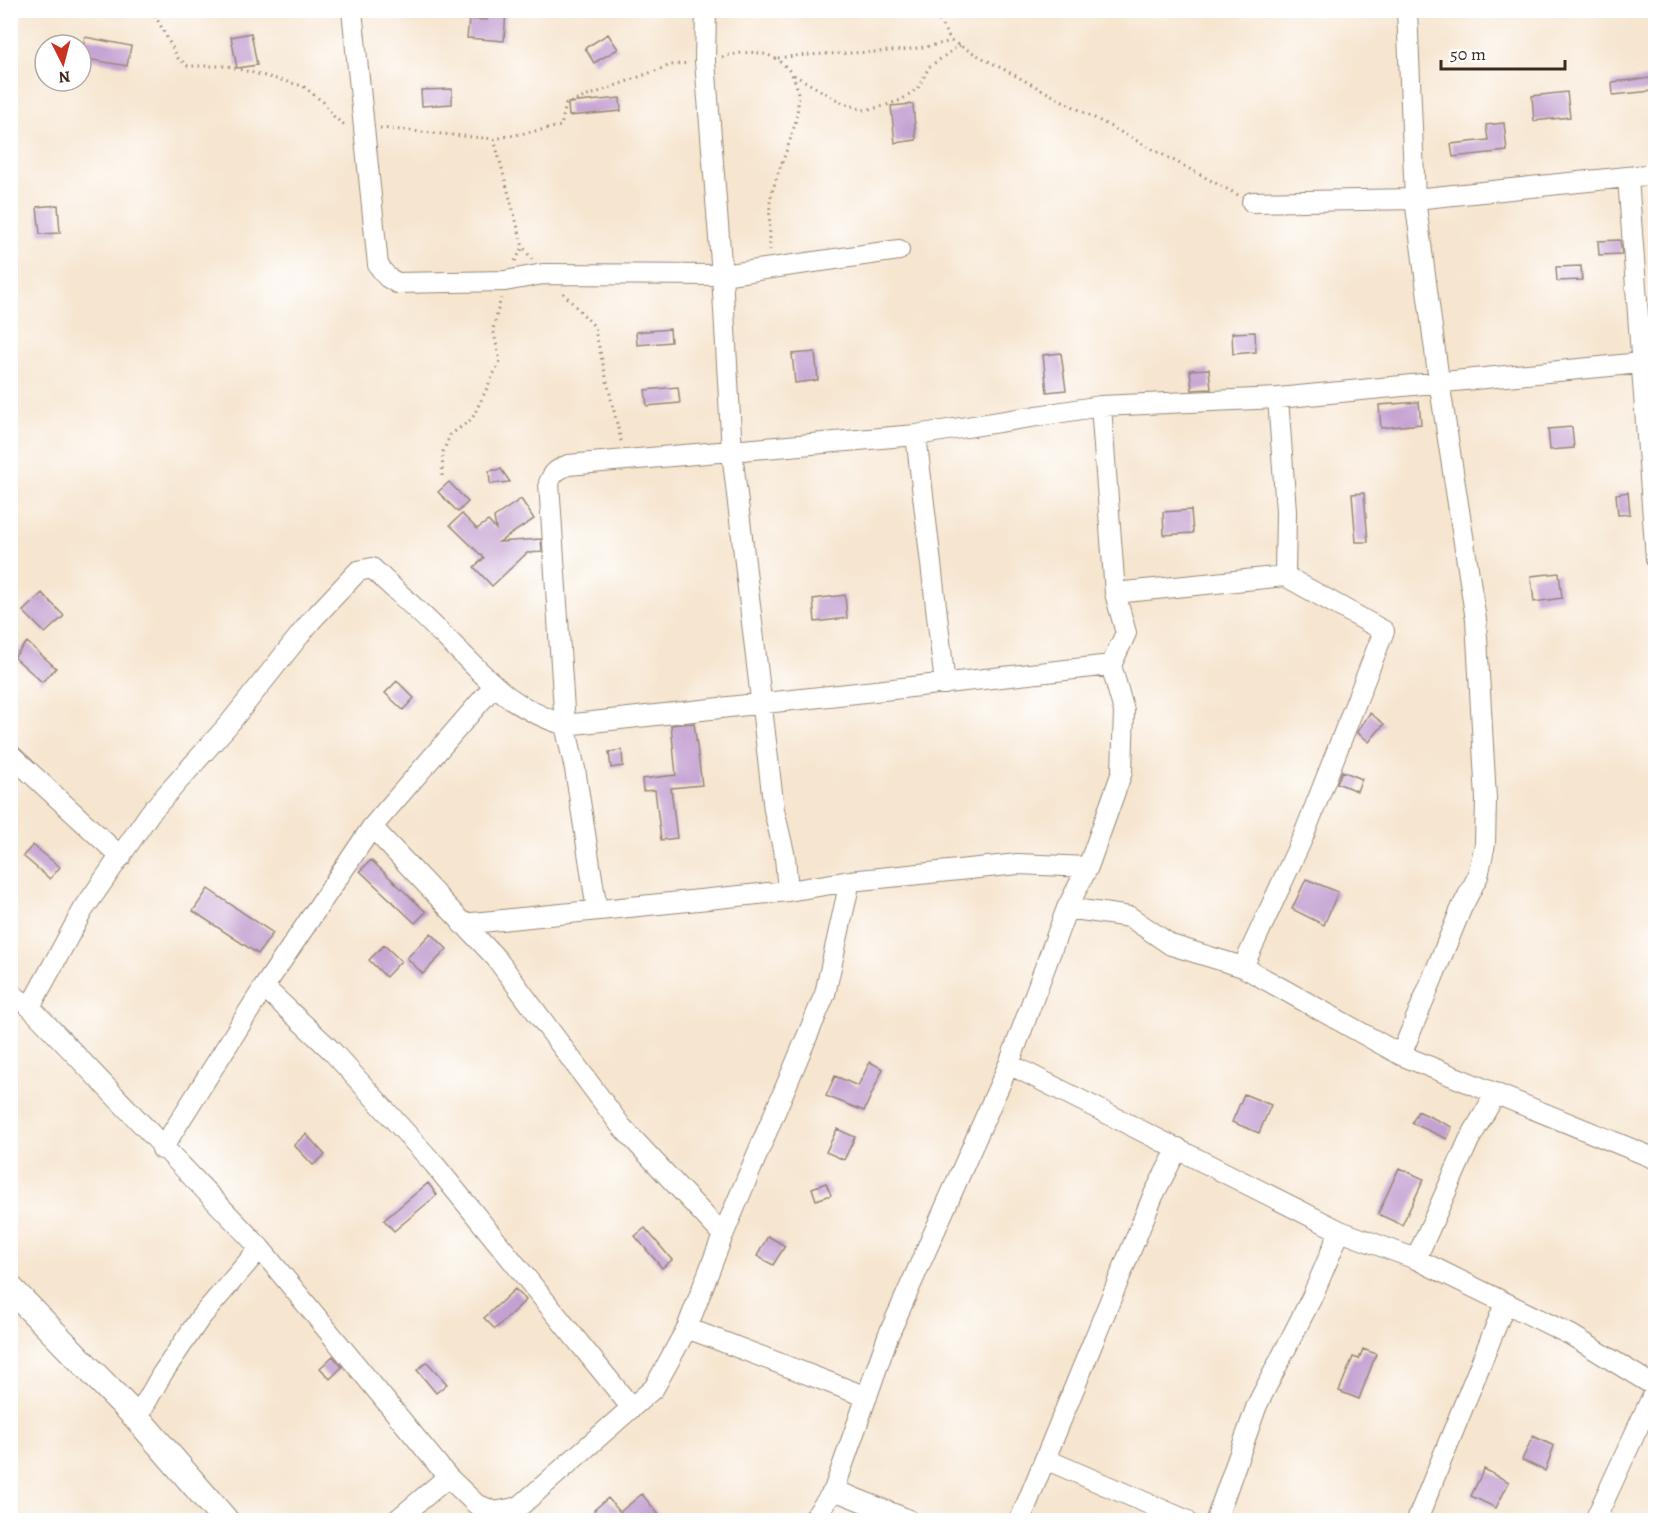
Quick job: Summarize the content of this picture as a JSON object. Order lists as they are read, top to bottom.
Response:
{
  "scale_bar": "50 m",
  "north": "bottom"
}
